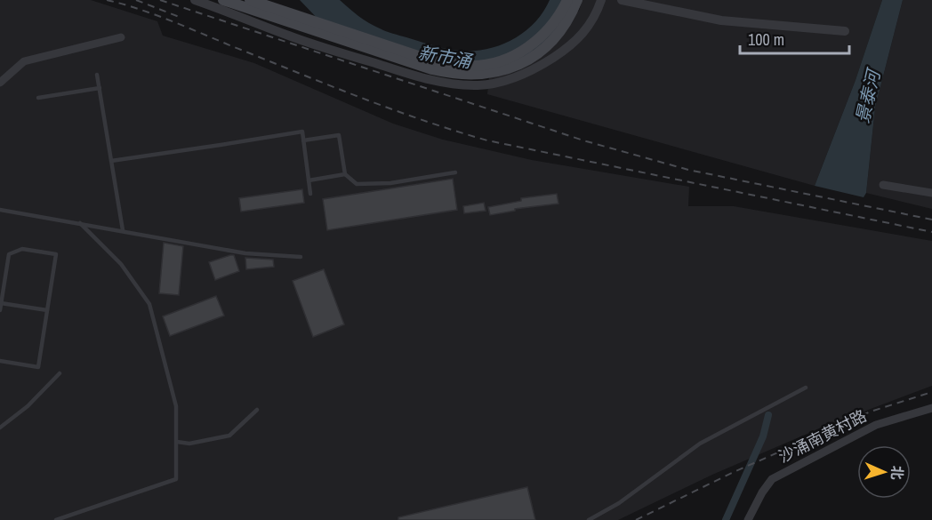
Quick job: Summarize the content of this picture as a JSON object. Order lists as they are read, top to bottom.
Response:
{
  "streets": {
    "street": ["沙涌南黄村路"]
  },
  "water": ["新市涌", "景泰河"],
  "scale_bar": "100 m",
  "north": "right"
}
